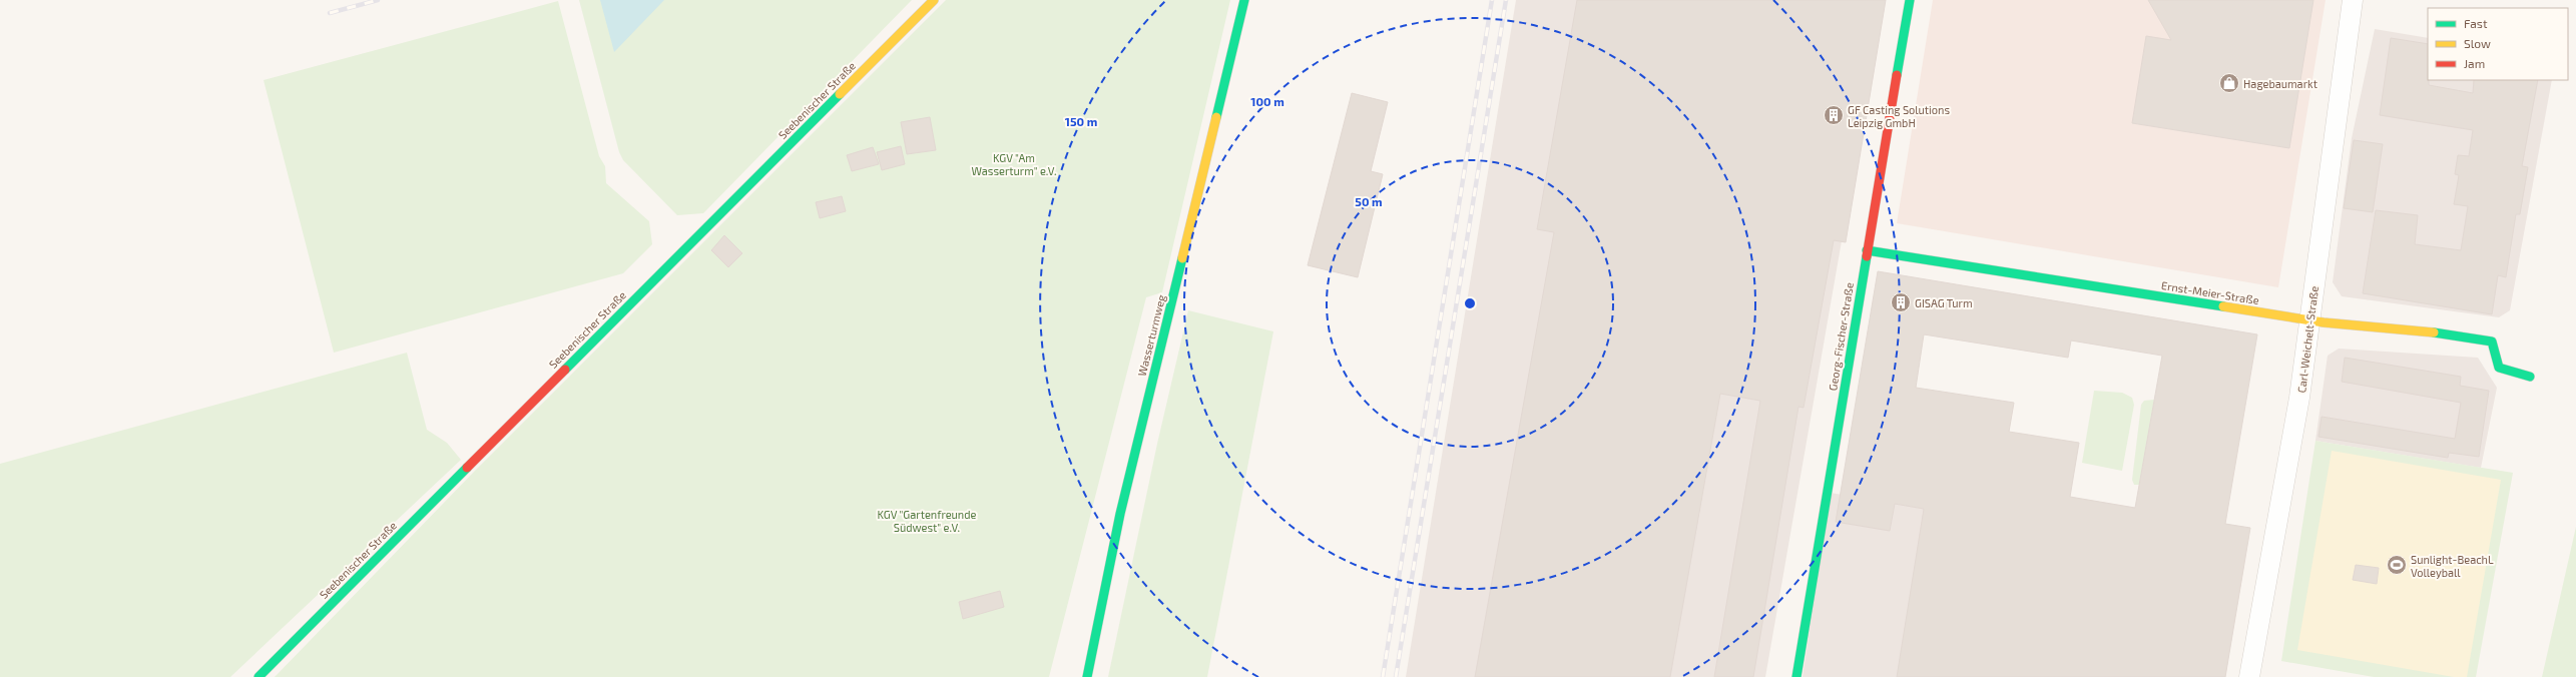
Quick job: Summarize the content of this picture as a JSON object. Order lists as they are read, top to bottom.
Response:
{
  "streets": {
    "street": [
      "Seebenischer Straße",
      "Ernst-Meier-Straße",
      "Wasserturmweg",
      "Georg-Fischer-Straße",
      "Carl-Weichelt-Straße"
    ]
  },
  "crossings": [
    ["Ernst-Meier-Straße", "Georg-Fischer-Straße"],
    ["Ernst-Meier-Straße", "Carl-Weichelt-Straße"]
  ],
  "parks": ["KGV \"Am Wasserturm\" e.V.", "KGV \"Gartenfreunde Südwest\" e.V."],
  "places": {
    "shop": ["Hagebaumarkt"],
    "building": ["GF Casting Solutions Leipzig GmbH", "GISAG Turm"],
    "sports": ["Sunlight-BeachL Volleyball"]
  },
  "legend": ["Fast", "Slow", "Jam"],
  "rings": ["100 m", "150 m", "50 m"]
}
